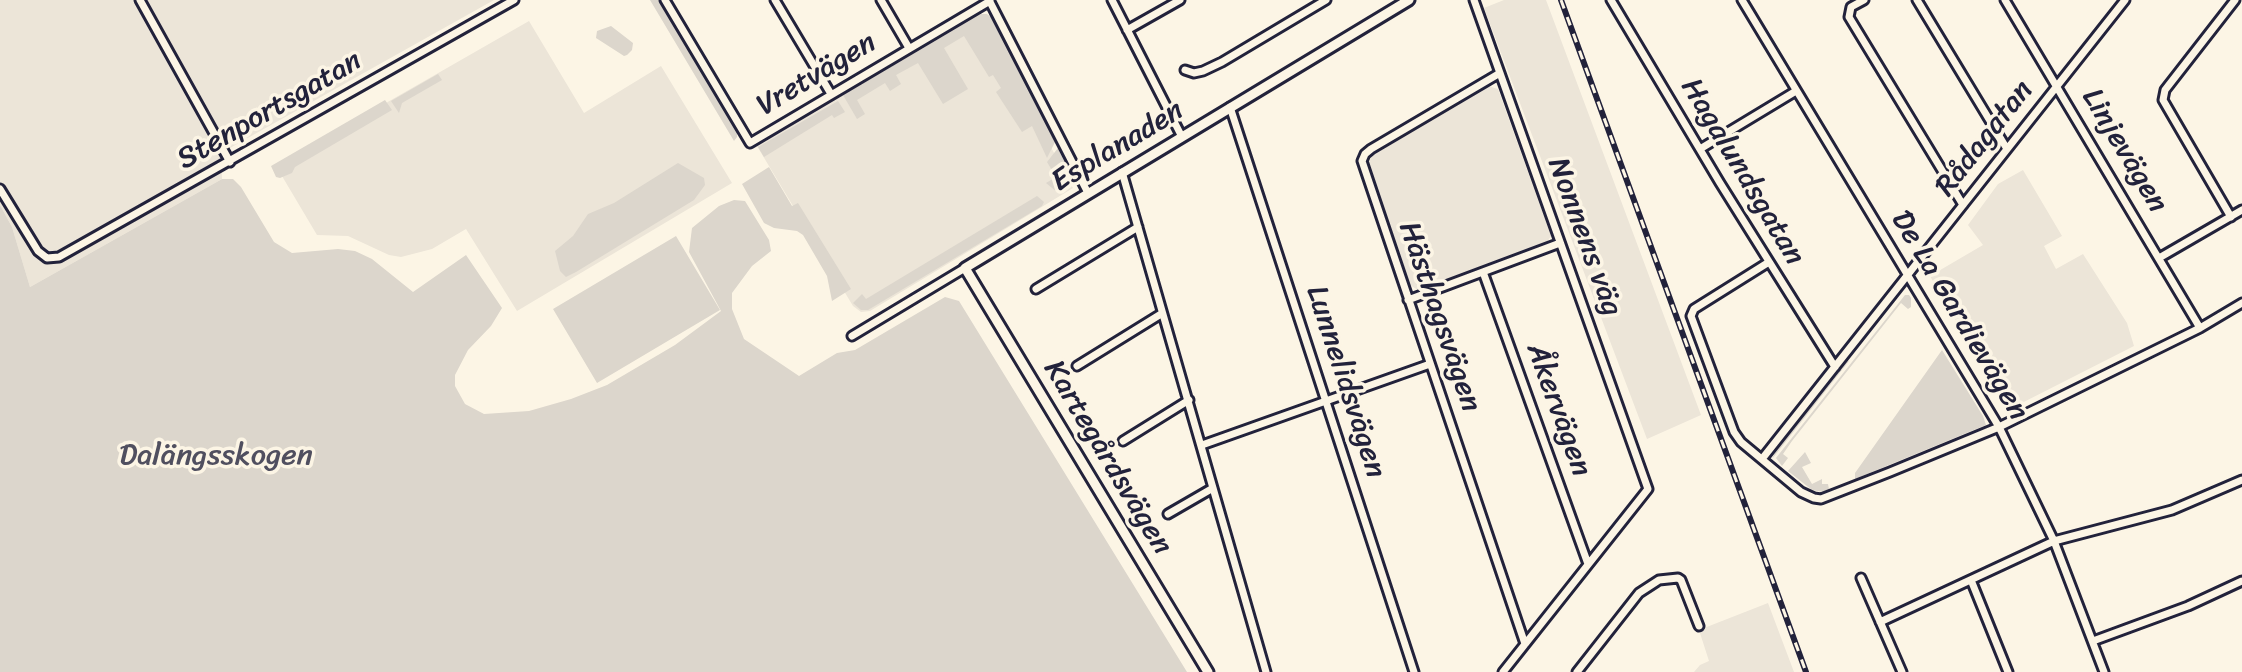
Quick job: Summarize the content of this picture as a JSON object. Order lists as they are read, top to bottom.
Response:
{
  "streets": {
    "street": [
      "Vretvägen",
      "Stenportsgatan",
      "Rådagatan",
      "Esplanaden",
      "Linjevägen",
      "Hagalundsgatan",
      "Nonnens väg",
      "De La Gardievägen",
      "Hästhagsvägen",
      "Lunnelidsvägen",
      "Åkervägen",
      "Kartegårdsvägen"
    ]
  },
  "crossings": [
    ["Rådagatan", "Linjevägen"],
    ["Rådagatan", "Hagalundsgatan"],
    ["Rådagatan", "De La Gardievägen"],
    ["Esplanaden", "Lunnelidsvägen"],
    ["Esplanaden", "Kartegårdsvägen"],
    ["Nonnens väg", "Hästhagsvägen"],
    ["Nonnens väg", "Åkervägen"]
  ],
  "parks": ["Dalängsskogen"]
}
